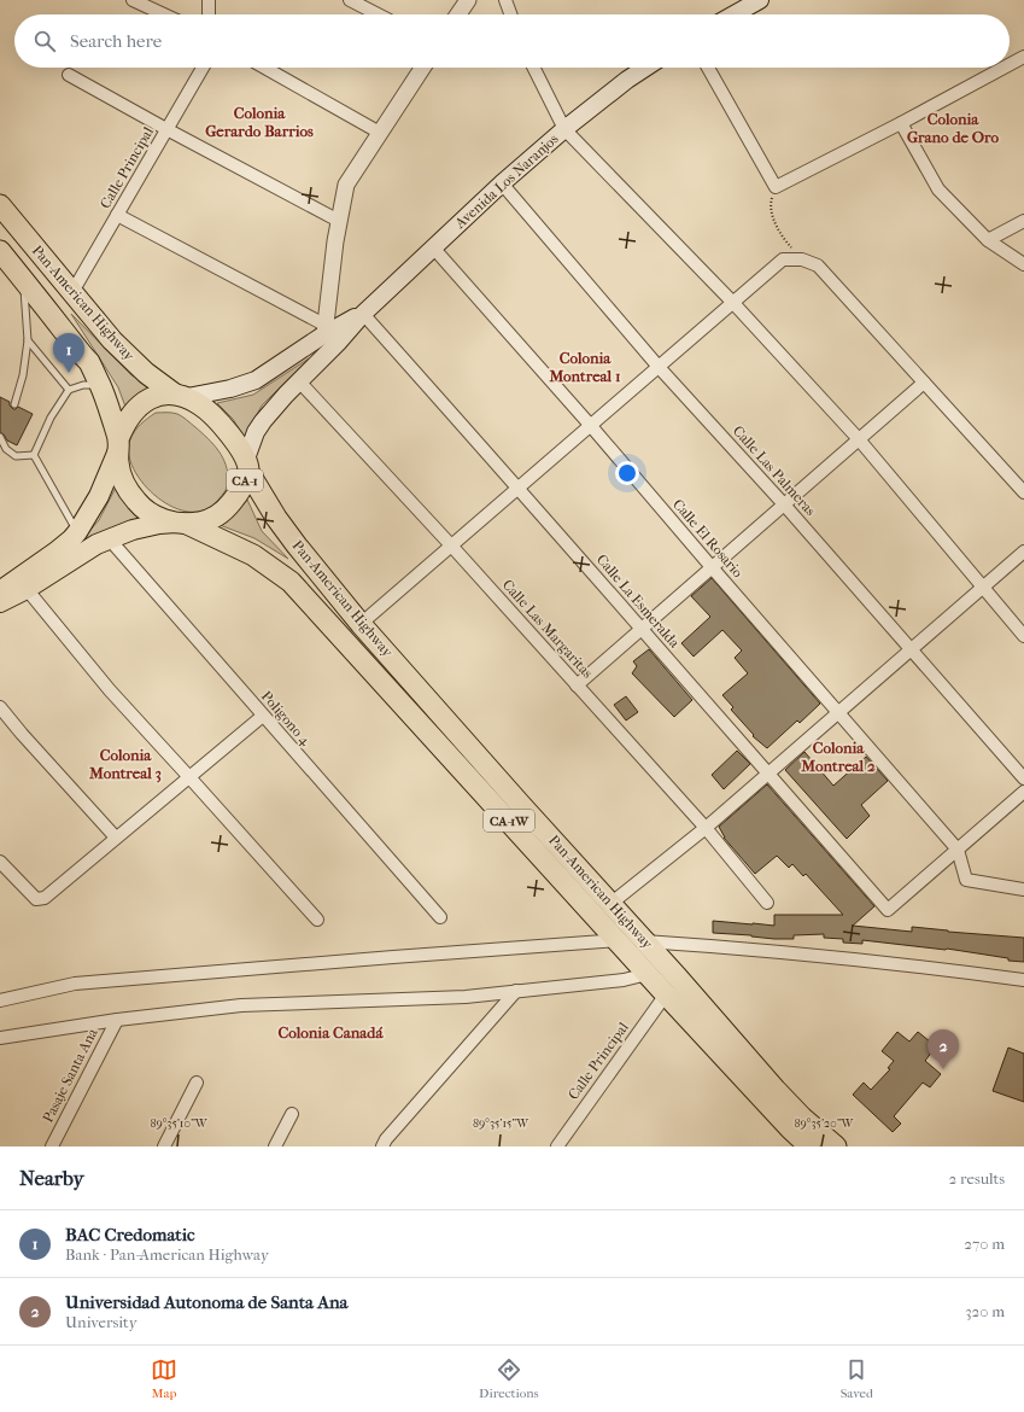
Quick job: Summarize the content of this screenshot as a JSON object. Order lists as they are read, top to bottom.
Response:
{
  "streets": {
    "highway": ["Pan-American Highway", "CA-1", "CA-1W"],
    "main road": ["Avenida Los Naranjos"],
    "street": [
      "Calle Principal",
      "Calle Las Palmeras",
      "Calle El Rosario",
      "Calle La Esmeralda",
      "Calle Las Margaritas",
      "Poligono 4",
      "Pasaje Santa Ana"
    ]
  },
  "crossings": [
    ["Calle Principal", "Pan-American Highway"],
    ["Avenida Los Naranjos", "Pan-American Highway"],
    ["Avenida Los Naranjos", "Calle Las Palmeras"],
    ["Avenida Los Naranjos", "CA-1"],
    ["Avenida Los Naranjos", "Calle El Rosario"],
    ["Avenida Los Naranjos", "Calle La Esmeralda"],
    ["Avenida Los Naranjos", "Calle Las Margaritas"],
    ["Pan-American Highway", "CA-1"],
    ["Calle El Rosario", "Calle La Esmeralda"]
  ],
  "districts": [
    "Colonia Gerardo Barrios",
    "Colonia Grano de Oro",
    "Colonia Montreal 1",
    "Colonia Montreal 2",
    "Colonia Montreal 3",
    "Colonia Canadá"
  ],
  "page": {
    "search": "Search here",
    "pins": ["1", "2"],
    "heading": ["Nearby", "2 results"],
    "list": [
      {
        "mark": "1",
        "name": "BAC Credomatic",
        "note": "Bank · Pan-American Highway",
        "value": "270 m"
      },
      {
        "mark": "2",
        "name": "Universidad Autonoma de Santa Ana",
        "note": "University",
        "value": "320 m"
      }
    ],
    "nav": ["Map", "Directions", "Saved"]
  },
  "coordinates": ["89°35'10\"W", "89°35'15\"W", "89°35'20\"W"]
}
